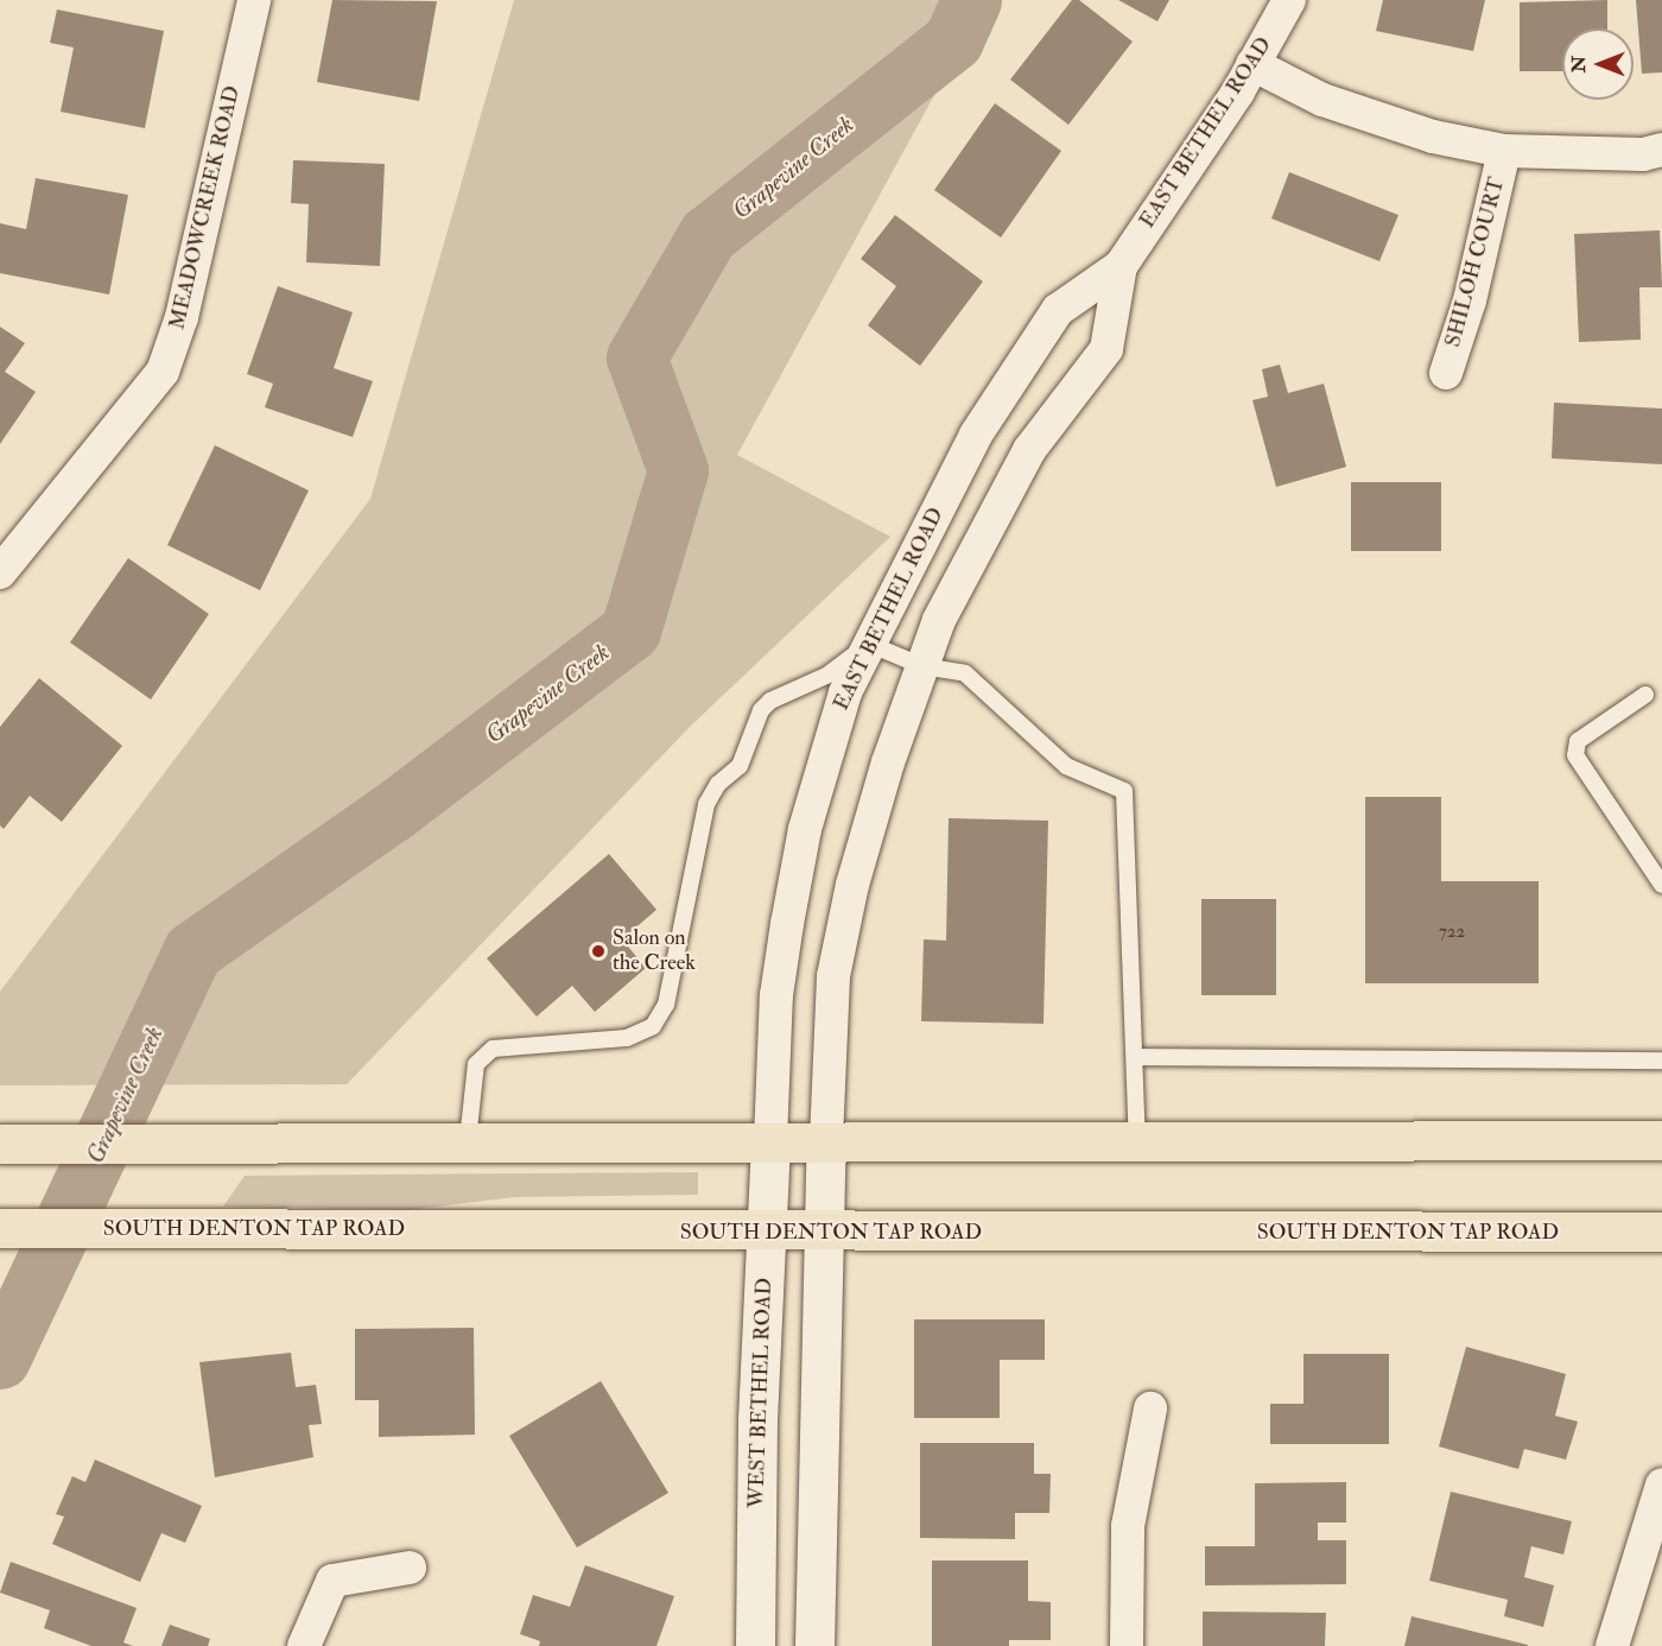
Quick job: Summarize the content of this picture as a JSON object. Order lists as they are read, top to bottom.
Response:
{
  "streets": {
    "main road": ["SOUTH DENTON TAP ROAD", "WEST BETHEL ROAD"],
    "street": ["EAST BETHEL ROAD", "MEADOWCREEK ROAD", "SHILOH COURT"]
  },
  "crossings": [
    ["EAST BETHEL ROAD", "WEST BETHEL ROAD"],
    ["SOUTH DENTON TAP ROAD", "WEST BETHEL ROAD"]
  ],
  "water": ["Grapevine Creek"],
  "places": ["Salon on the Creek"],
  "house_numbers": ["722"],
  "north": "left"
}
